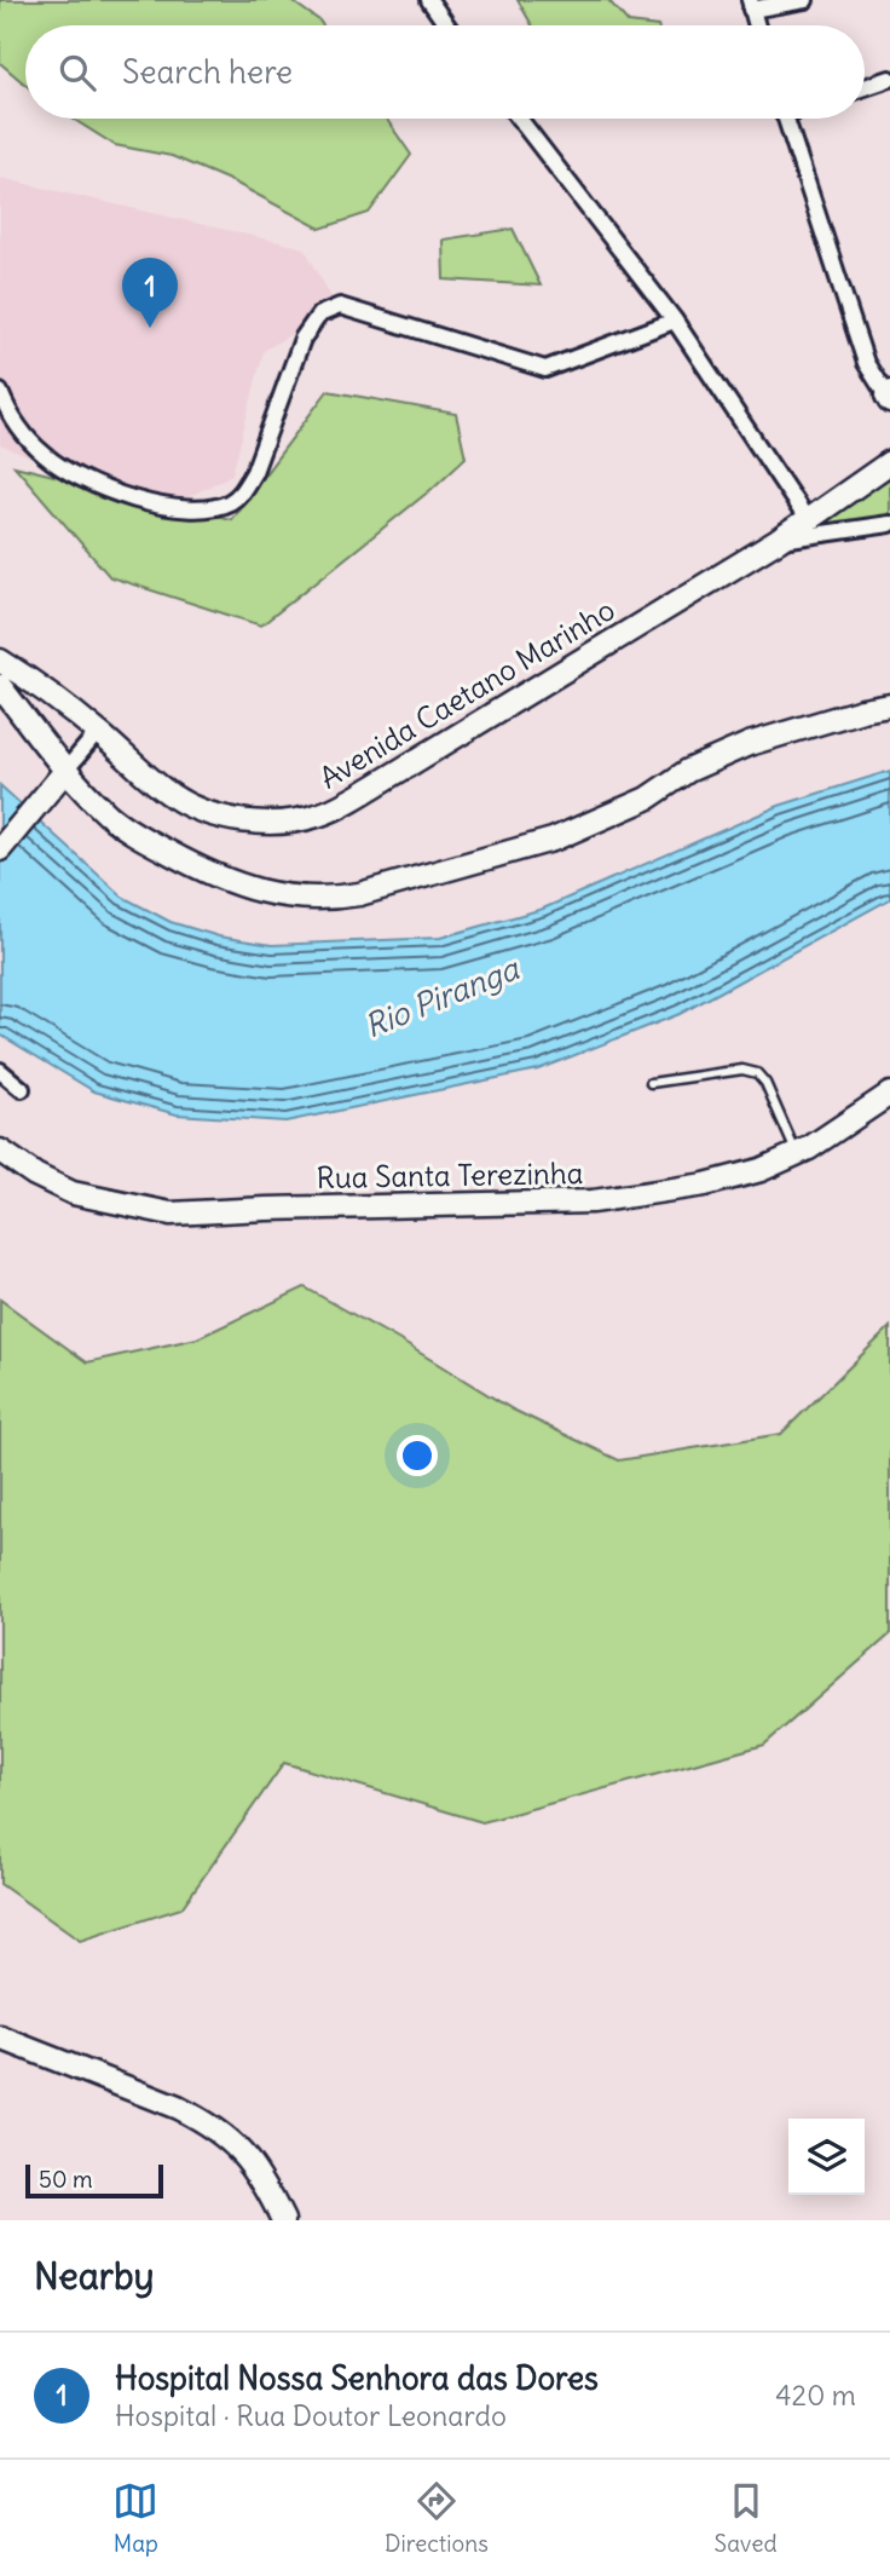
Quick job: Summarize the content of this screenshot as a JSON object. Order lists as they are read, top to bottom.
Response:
{
  "streets": {
    "street": ["Avenida Caetano Marinho", "Rua Santa Terezinha"]
  },
  "water": ["Rio Piranga"],
  "scale_bar": "50 m",
  "page": {
    "search": "Search here",
    "pins": "1",
    "scale": "50 m",
    "heading": "Nearby",
    "list": [
      {
        "mark": "1",
        "name": "Hospital Nossa Senhora das Dores",
        "note": "Hospital · Rua Doutor Leonardo",
        "value": "420 m"
      }
    ],
    "nav": ["Map", "Directions", "Saved"]
  }
}
